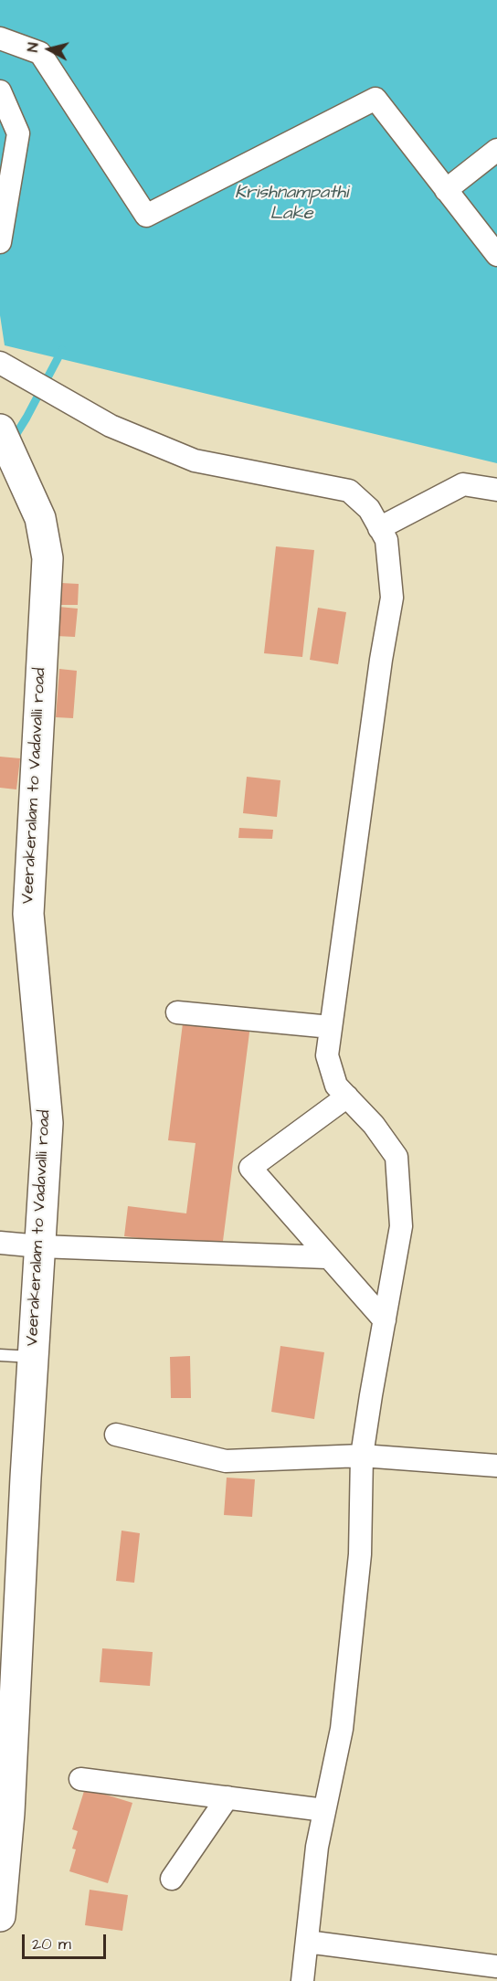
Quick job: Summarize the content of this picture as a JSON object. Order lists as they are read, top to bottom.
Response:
{
  "streets": {
    "street": ["Veerakeralam to Vadavalli road"]
  },
  "water": ["Krishnampathi Lake"],
  "scale_bar": "20 m",
  "north": "left"
}
